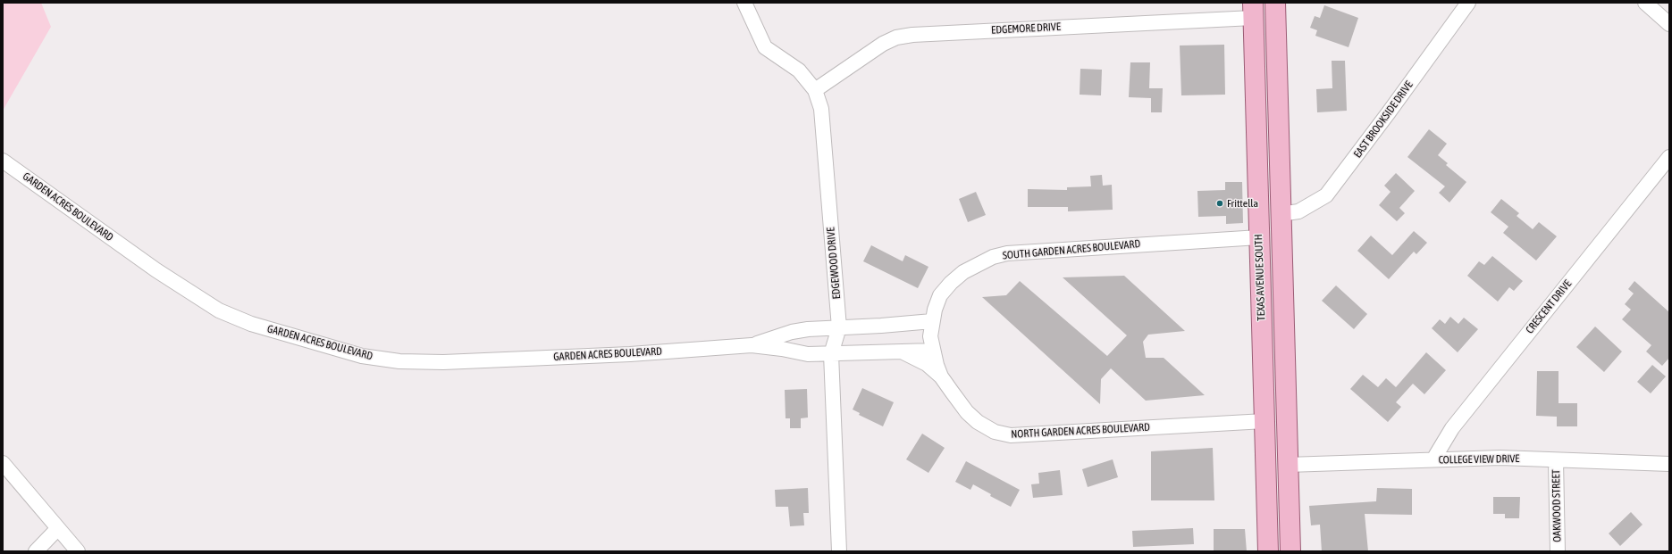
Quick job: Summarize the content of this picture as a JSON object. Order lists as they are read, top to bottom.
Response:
{
  "streets": {
    "main road": ["TEXAS AVENUE SOUTH"],
    "street": [
      "EDGEMORE DRIVE",
      "EAST BROOKSIDE DRIVE",
      "GARDEN ACRES BOULEVARD",
      "SOUTH GARDEN ACRES BOULEVARD",
      "EDGEWOOD DRIVE",
      "CRESCENT DRIVE",
      "NORTH GARDEN ACRES BOULEVARD",
      "COLLEGE VIEW DRIVE",
      "OAKWOOD STREET"
    ]
  },
  "crossings": [
    ["EDGEMORE DRIVE", "EDGEWOOD DRIVE"],
    ["EDGEMORE DRIVE", "TEXAS AVENUE SOUTH"],
    ["EAST BROOKSIDE DRIVE", "TEXAS AVENUE SOUTH"],
    ["GARDEN ACRES BOULEVARD", "SOUTH GARDEN ACRES BOULEVARD"],
    ["GARDEN ACRES BOULEVARD", "EDGEWOOD DRIVE"],
    ["GARDEN ACRES BOULEVARD", "NORTH GARDEN ACRES BOULEVARD"],
    ["SOUTH GARDEN ACRES BOULEVARD", "TEXAS AVENUE SOUTH"],
    ["SOUTH GARDEN ACRES BOULEVARD", "NORTH GARDEN ACRES BOULEVARD"],
    ["TEXAS AVENUE SOUTH", "NORTH GARDEN ACRES BOULEVARD"],
    ["TEXAS AVENUE SOUTH", "COLLEGE VIEW DRIVE"],
    ["CRESCENT DRIVE", "COLLEGE VIEW DRIVE"],
    ["COLLEGE VIEW DRIVE", "OAKWOOD STREET"]
  ],
  "places": ["Frittella"]
}
